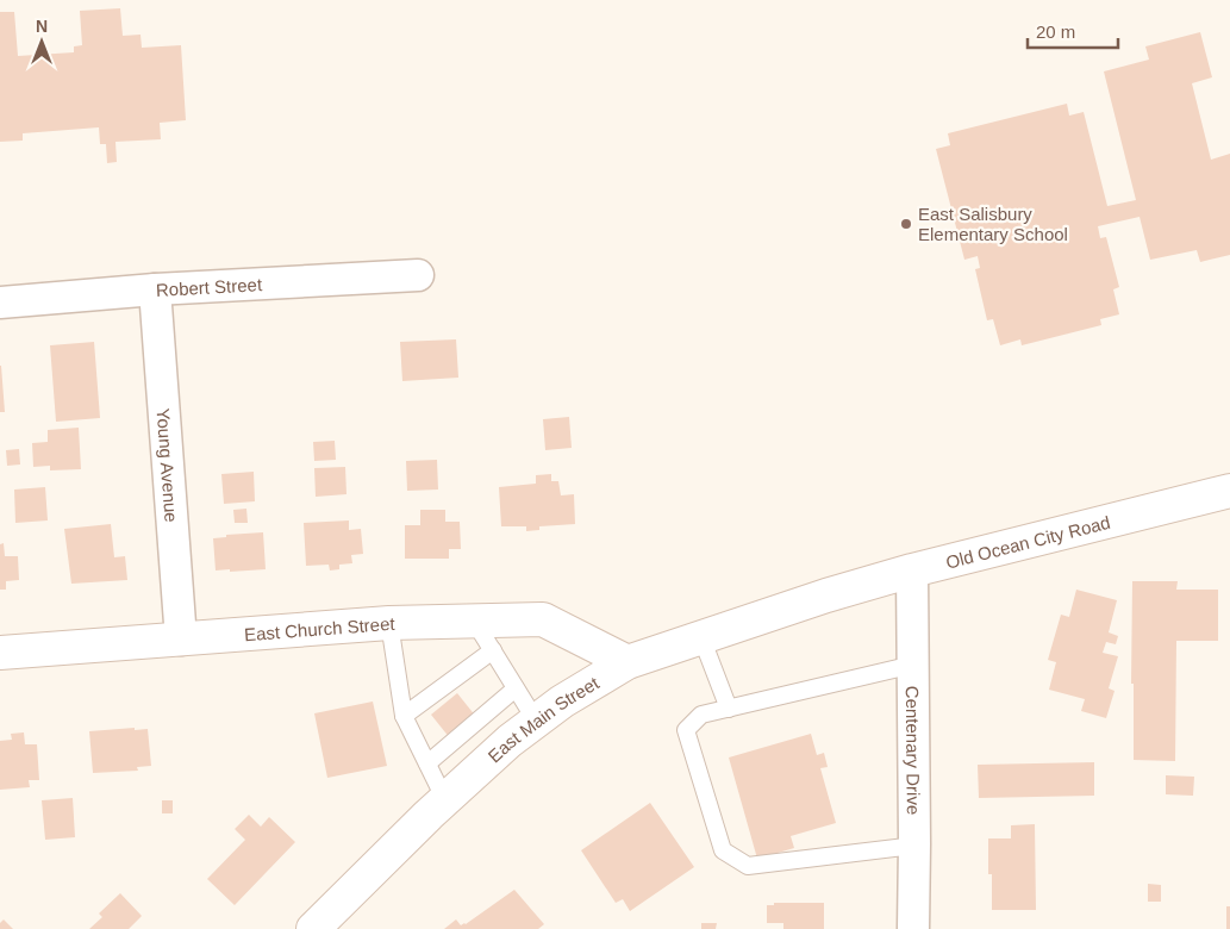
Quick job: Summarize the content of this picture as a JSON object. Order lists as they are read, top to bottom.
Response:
{
  "streets": {
    "main road": ["Old Ocean City Road", "East Church Street", "East Main Street"],
    "street": ["Robert Street", "Young Avenue", "Centenary Drive"]
  },
  "crossings": [
    ["Robert Street", "Young Avenue"],
    ["Young Avenue", "East Church Street"],
    ["Old Ocean City Road", "East Main Street"],
    ["Old Ocean City Road", "Centenary Drive"],
    ["East Church Street", "East Main Street"]
  ],
  "places": ["East Salisbury Elementary School"],
  "scale_bar": "20 m",
  "north": "top"
}
